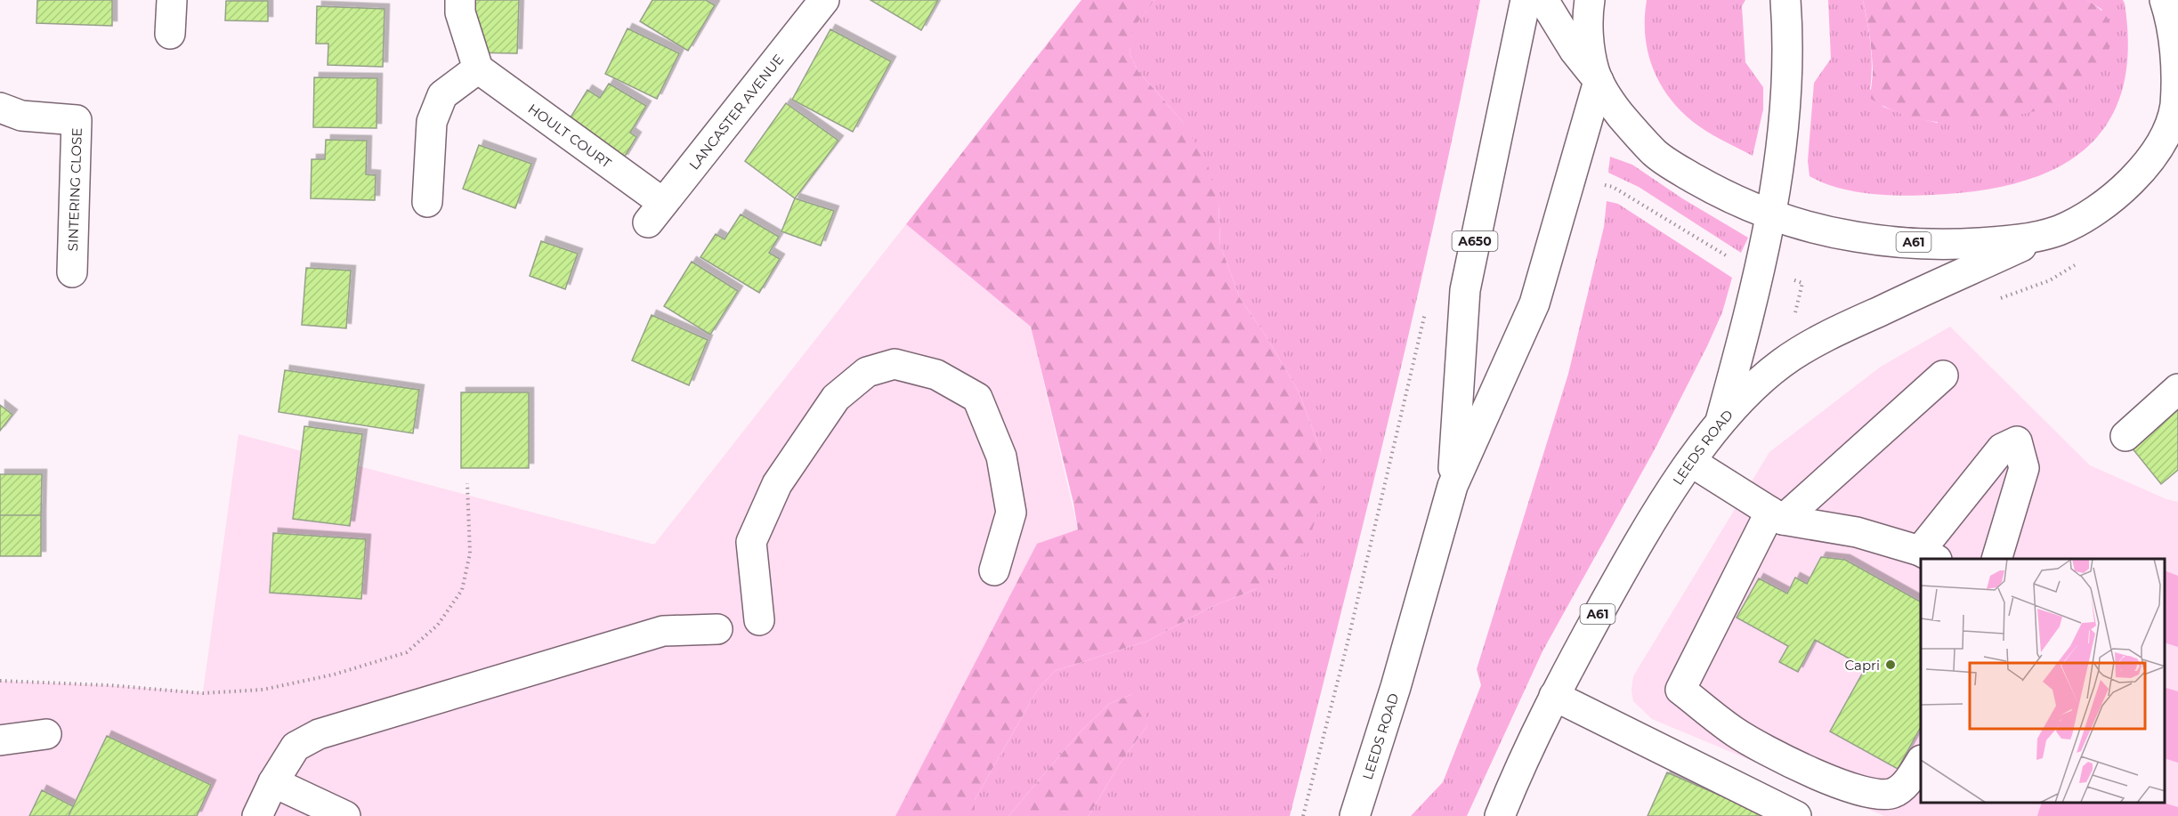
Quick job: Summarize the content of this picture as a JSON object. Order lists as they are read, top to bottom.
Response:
{
  "streets": {
    "main road": [
      "LANCASTER AVENUE",
      "HOULT COURT",
      "SINTERING CLOSE",
      "A650",
      "A61",
      "LEEDS ROAD"
    ]
  },
  "crossings": [
    ["LANCASTER AVENUE", "HOULT COURT"],
    ["A650", "LEEDS ROAD"],
    ["A61", "LEEDS ROAD"]
  ],
  "places": ["Capri"]
}
